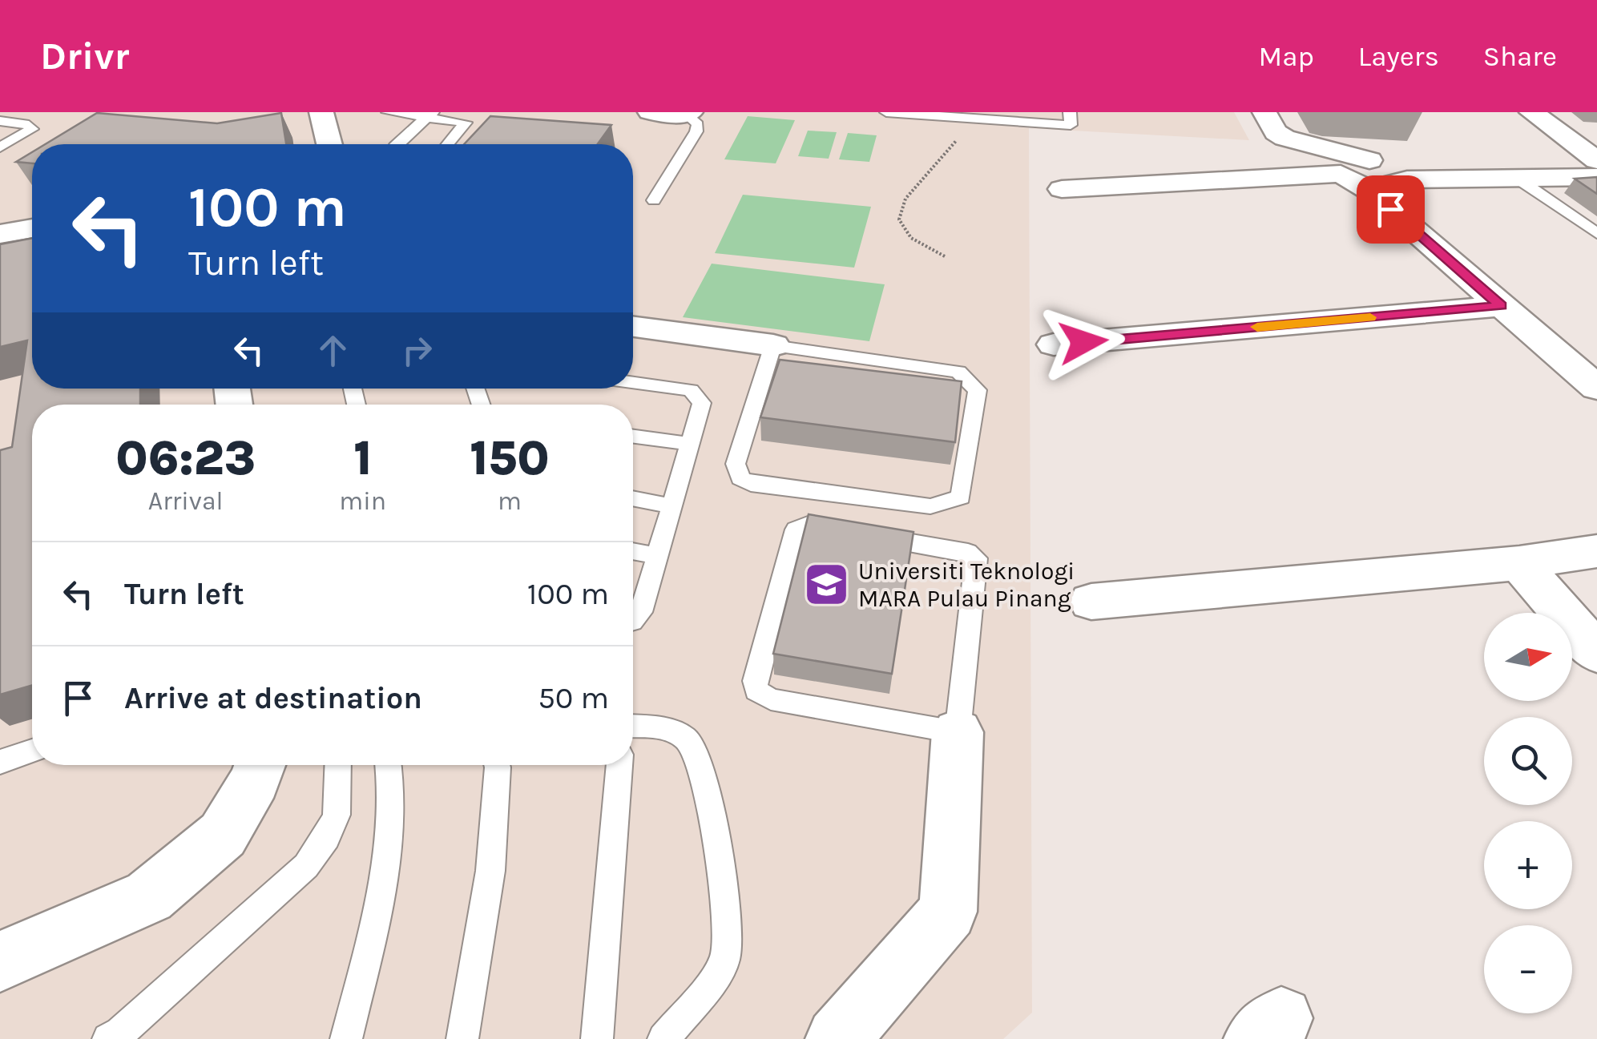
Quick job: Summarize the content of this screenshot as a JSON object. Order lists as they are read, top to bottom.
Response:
{
  "places": {
    "school or university": ["Universiti Teknologi MARA Pulau Pinang"]
  },
  "north": "right",
  "page": {
    "header": "Drivr",
    "nav": ["Map", "Layers", "Share"],
    "turn": ["100 m", "Turn left"],
    "eta": [
      "06:23",
      "Arrival",
      "1",
      "min",
      "150",
      "m"
    ],
    "list": [
      {
        "name": "Turn left",
        "value": "100 m"
      },
      {
        "name": "Arrive at destination",
        "value": "50 m"
      }
    ],
    "map_buttons": ["+", "−"]
  }
}
